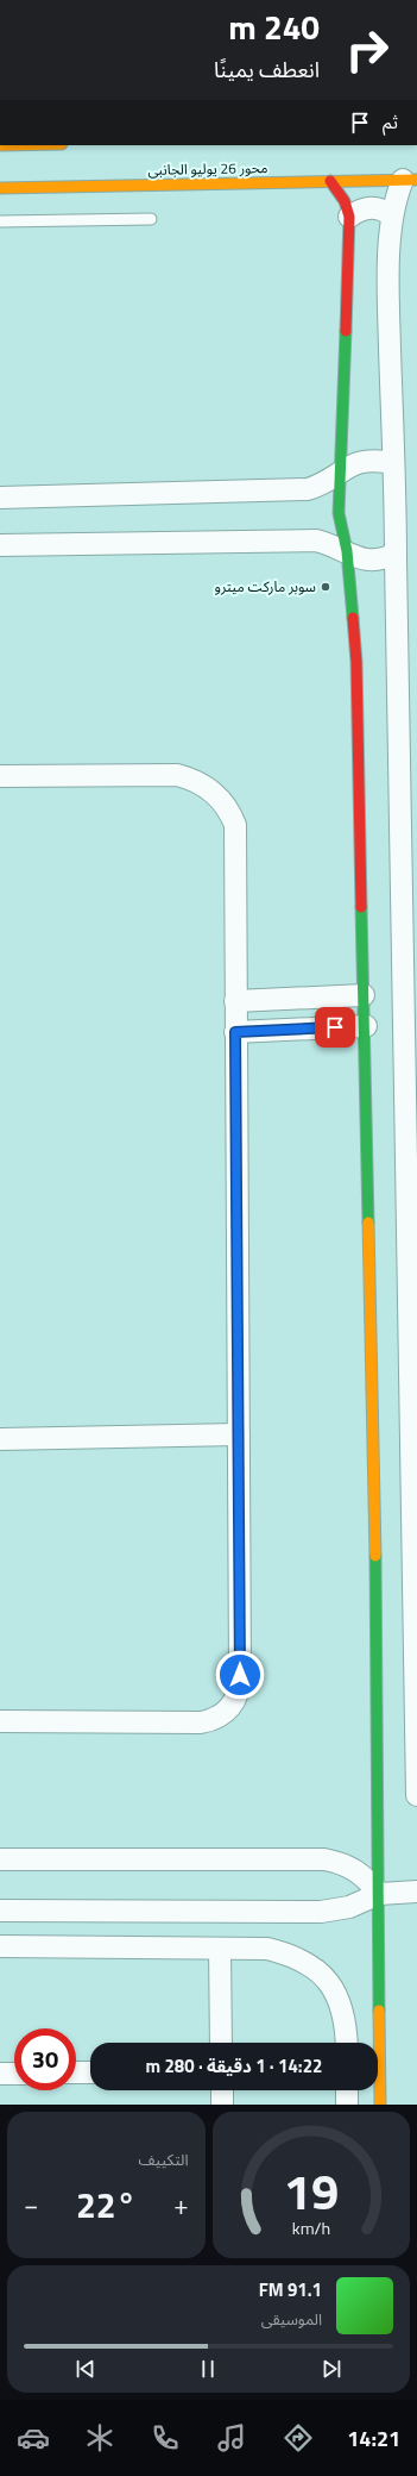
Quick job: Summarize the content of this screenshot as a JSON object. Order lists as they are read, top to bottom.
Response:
{
  "streets": {
    "main road": ["محور 26 يوليو الجانبى"]
  },
  "places": ["سوبر ماركت ميترو"],
  "page": {
    "turn": ["240 m", "انعطف يمينًا"],
    "then": "ثم",
    "limit": "30",
    "trip": "14:22 · 1 دقيقة · 280 m",
    "tile": "التكييف",
    "heat": ["−", "22°", "+"],
    "song": ["91.1 FM", "الموسيقى"],
    "tabs": "14:21",
    "gauge": ["19", "km/h"]
  }
}
